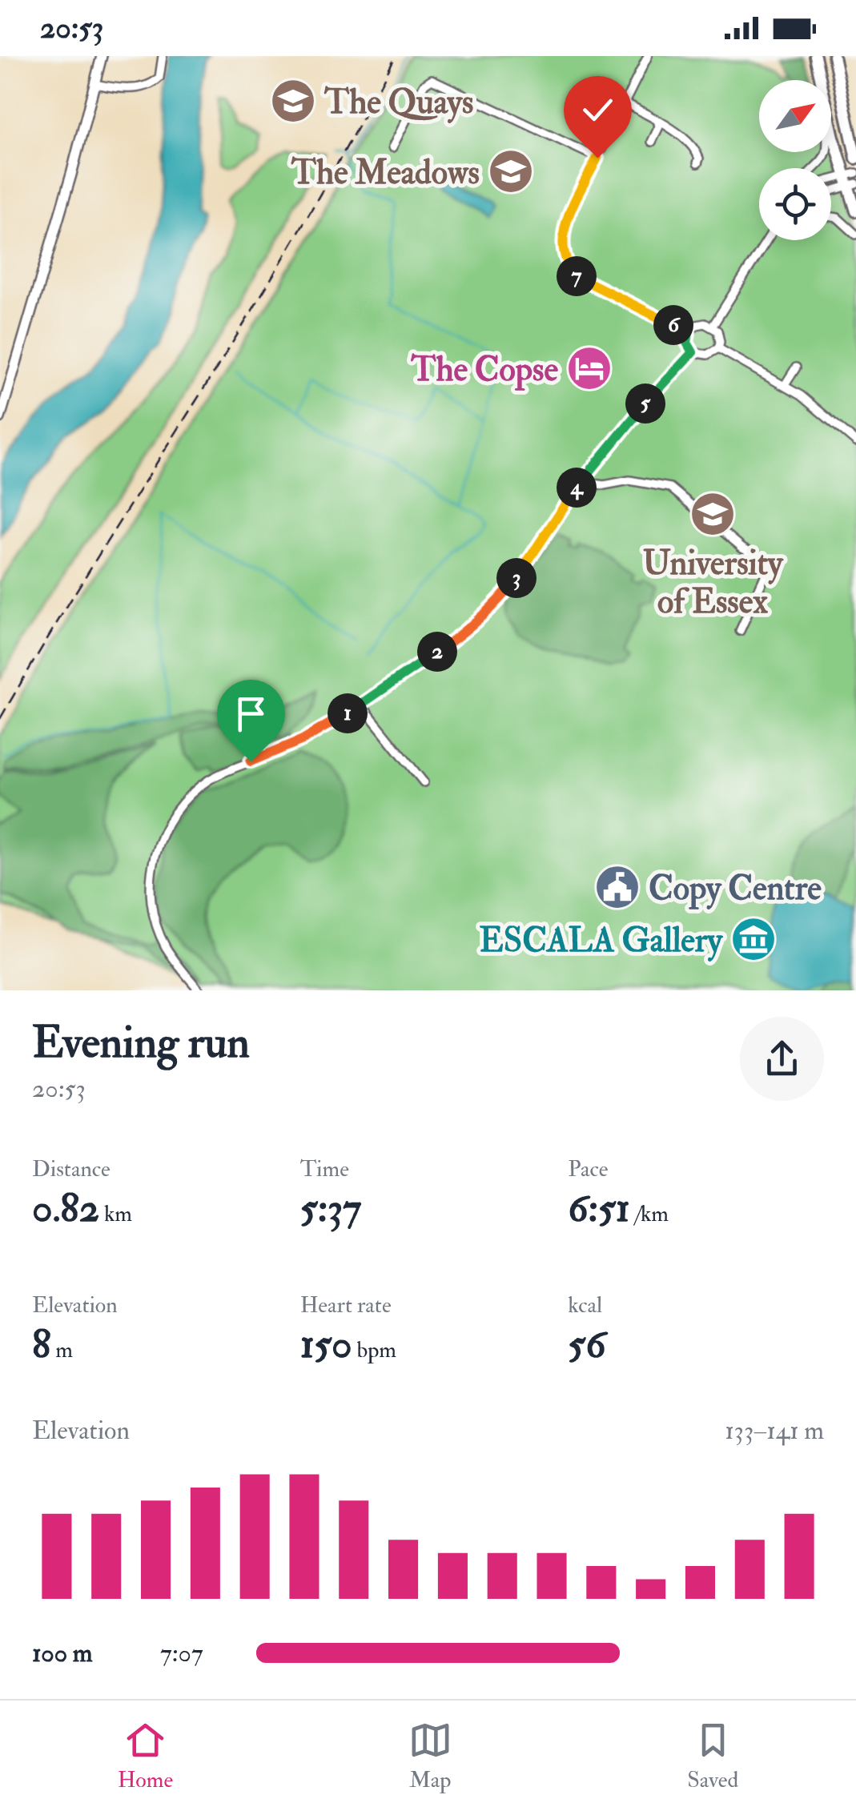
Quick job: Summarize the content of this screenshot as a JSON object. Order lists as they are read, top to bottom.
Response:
{
  "places": {
    "school or university": ["The Quays", "The Meadows", "University of Essex"],
    "hotel": ["The Copse"],
    "public building": ["Copy Centre"],
    "museum": ["ESCALA Gallery"]
  },
  "north": "top right",
  "page": {
    "status": "20:53",
    "pins": [
      "7",
      "6",
      "5",
      "4",
      "3",
      "2",
      "1"
    ],
    "heading": ["Evening run", "20:53"],
    "stats": [
      ["Distance", "0.82 km"],
      ["Time", "5:37"],
      ["Pace", "6:51 /km"],
      ["Elevation", "8 m"],
      ["Heart rate", "150 bpm"],
      ["kcal", "56"]
    ],
    "chart": ["Elevation", "133–141 m"],
    "list": [
      {
        "name": "100 m",
        "note": "7:07"
      }
    ],
    "tabs": ["Home", "Map", "Saved"]
  }
}
